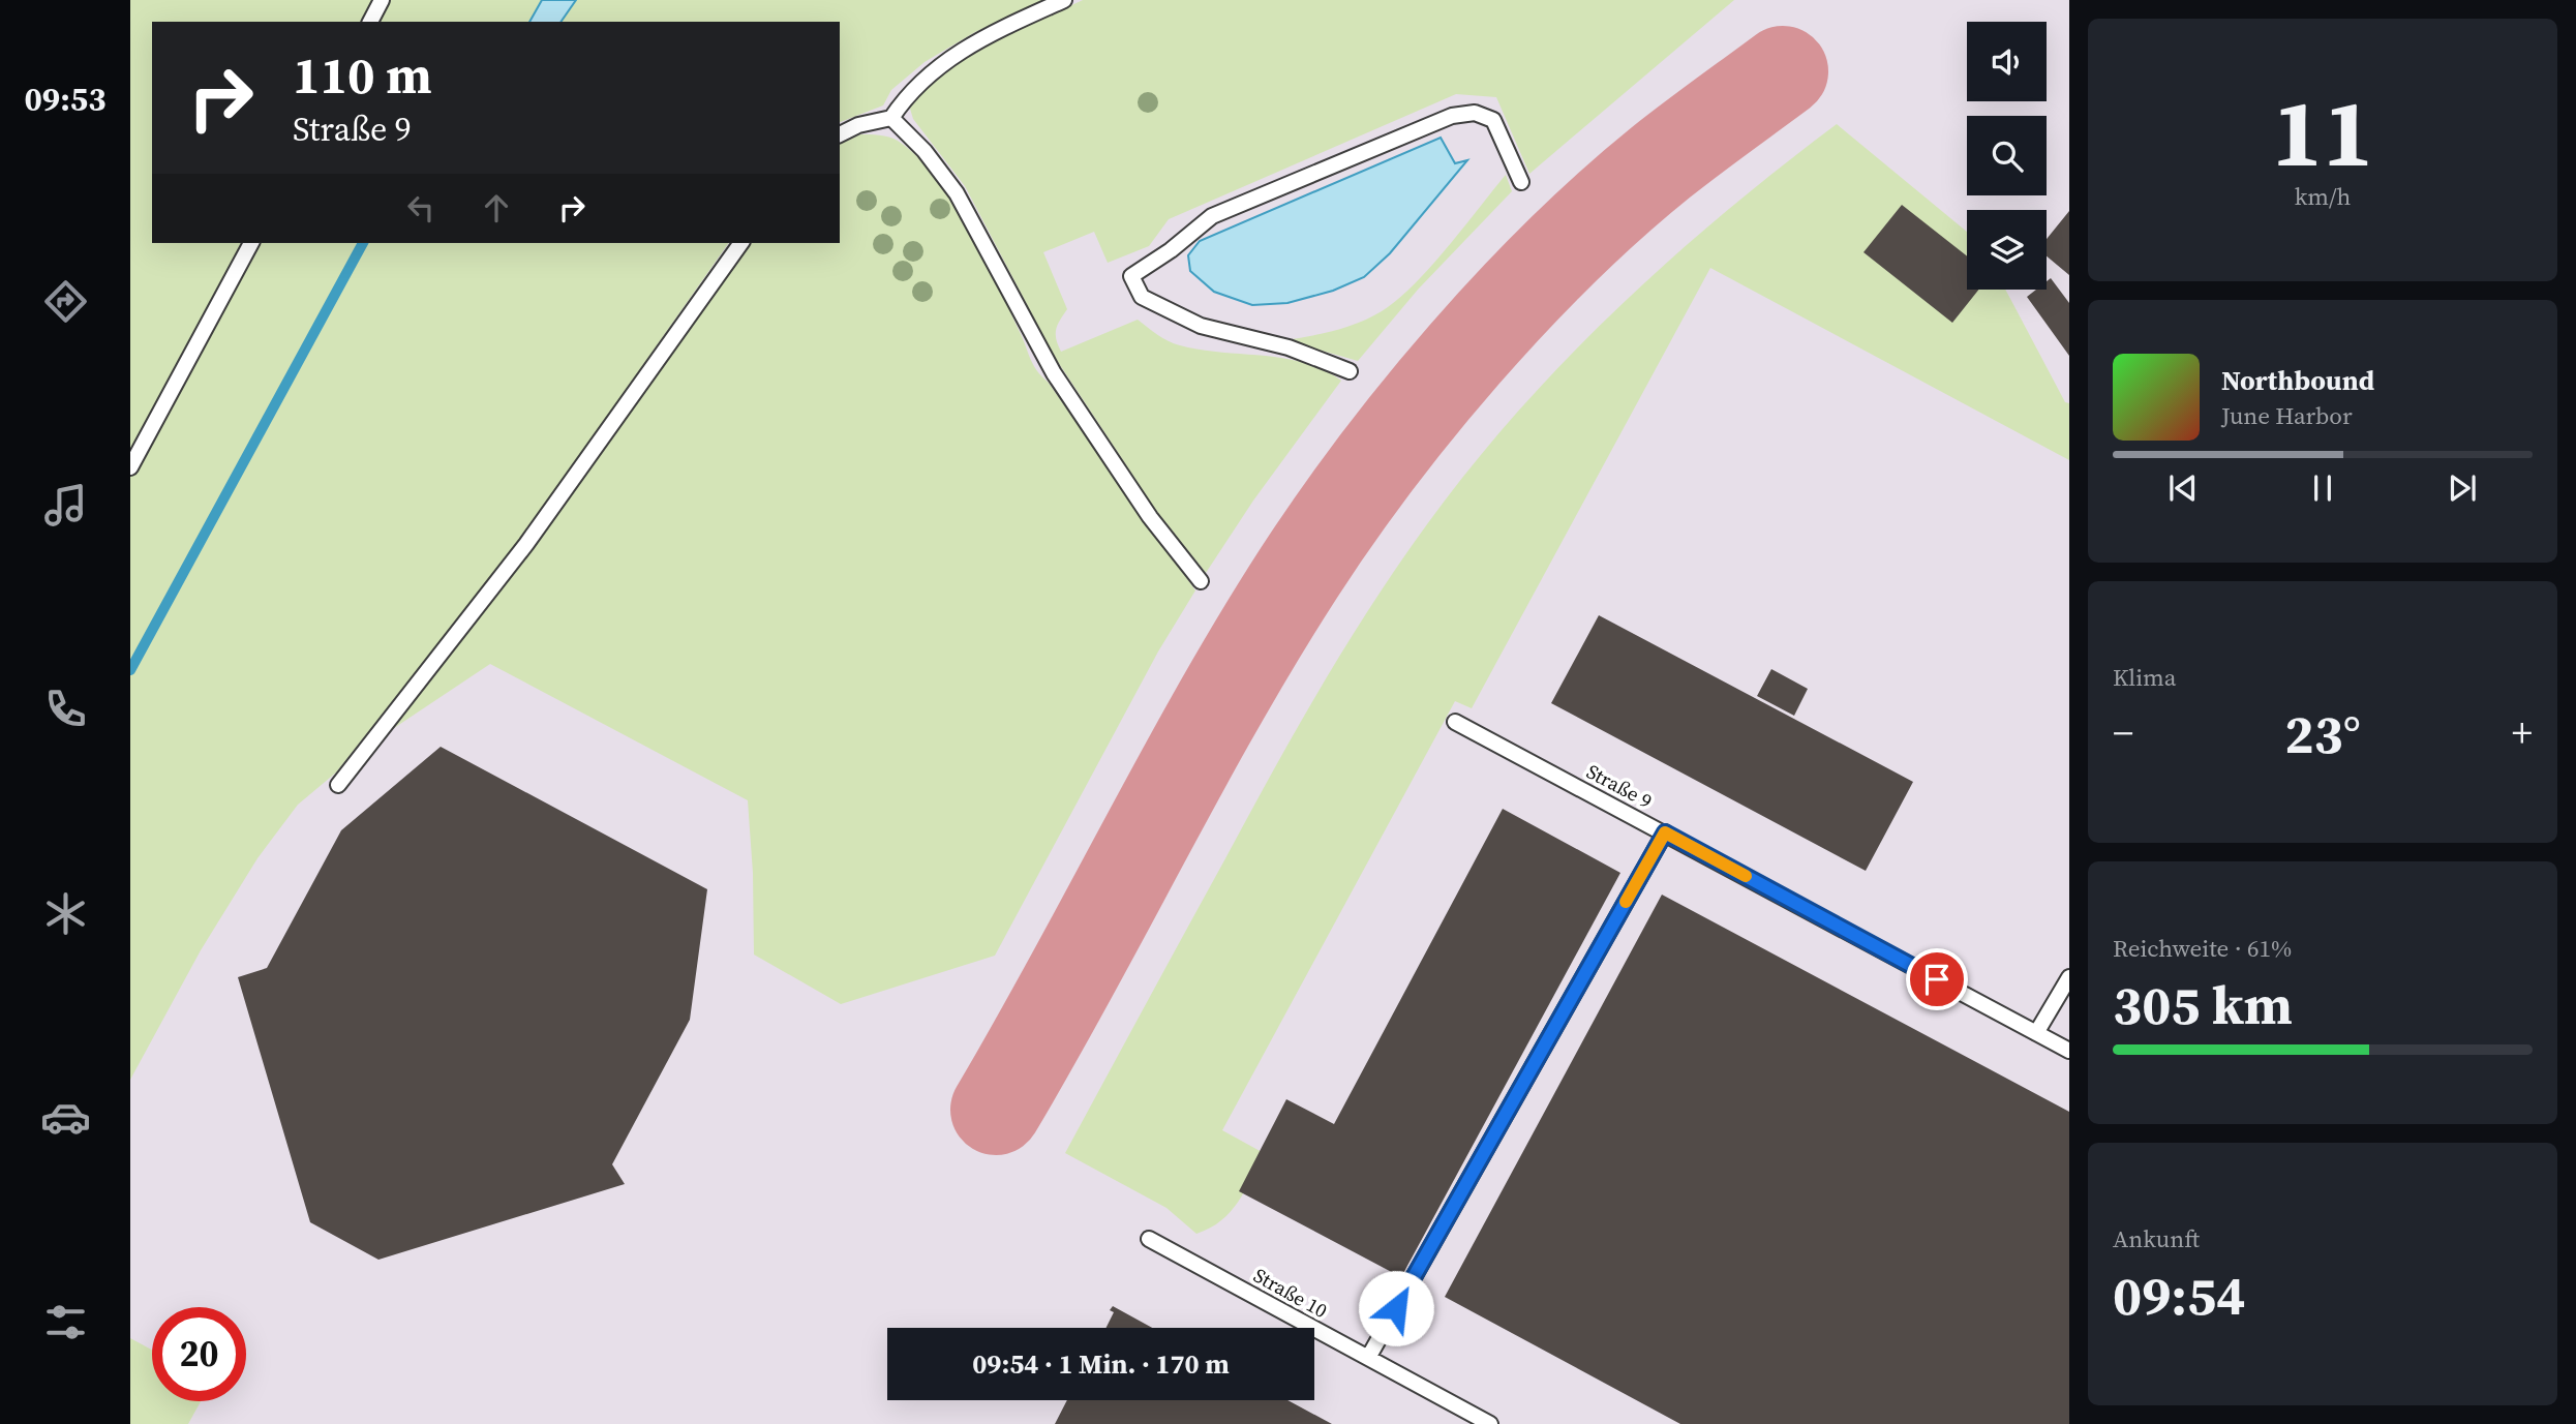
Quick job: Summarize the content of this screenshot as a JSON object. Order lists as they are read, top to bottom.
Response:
{
  "streets": {
    "lane": ["Straße 9", "Straße 10"]
  },
  "page": {
    "tabs": "09:53",
    "tile": [
      ["11", "km/h"],
      "Klima",
      ["Reichweite · 61%", "305 km"],
      ["Ankunft", "09:54"]
    ],
    "turn": ["110 m", "Straße 9"],
    "song": ["Northbound", "June Harbor"],
    "heat": ["−", "23°", "+"],
    "limit": "20",
    "trip": "09:54 · 1 Min. · 170 m"
  }
}
